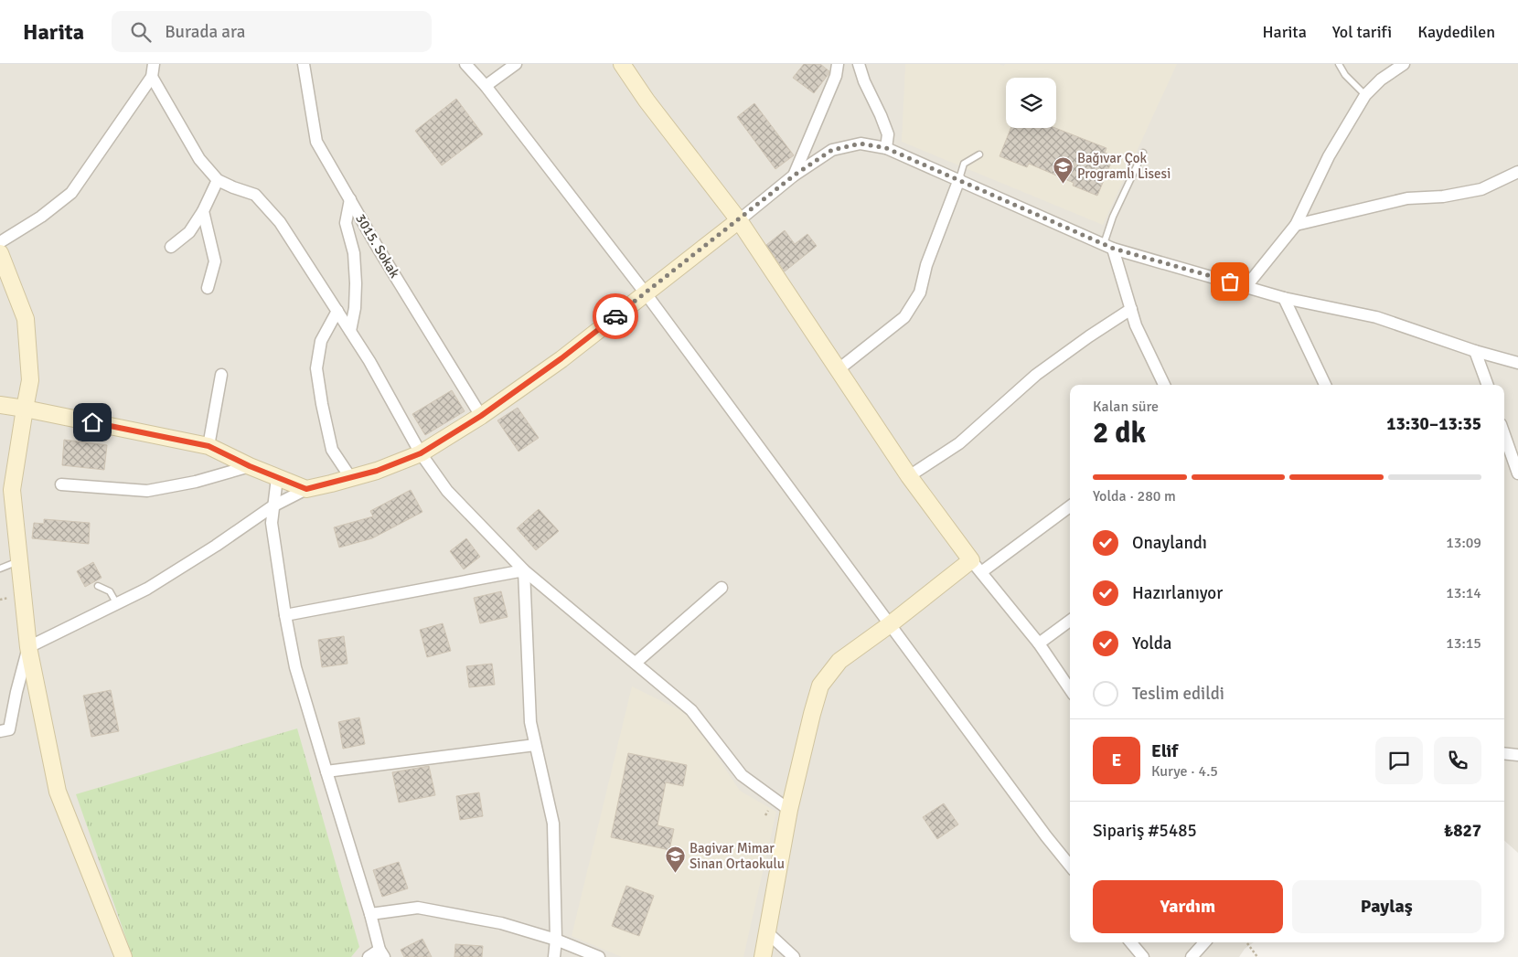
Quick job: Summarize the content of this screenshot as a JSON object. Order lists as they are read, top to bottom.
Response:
{
  "streets": {
    "street": ["3015. Sokak"]
  },
  "places": {
    "school or university": ["Bağıvar Çok Programlı Lisesi", "Bagivar Mimar Sinan Ortaokulu"]
  },
  "page": {
    "header": "Harita",
    "search": "Burada ara",
    "nav": ["Harita", "Yol tarifi", "Kaydedilen"],
    "heading": ["2 dk", "Kalan süre", "13:30–13:35"],
    "panel": [
      "Elif",
      "Kurye · 4.5",
      "Sipariş #5485",
      "₺827"
    ],
    "bar": "Yolda · 280 m",
    "list": [
      ["Onaylandı", "13:09"],
      ["Hazırlanıyor", "13:14"],
      ["Yolda", "13:15"],
      "Teslim edildi"
    ],
    "round": "E",
    "buttons": ["Yardım", "Paylaş"]
  }
}
